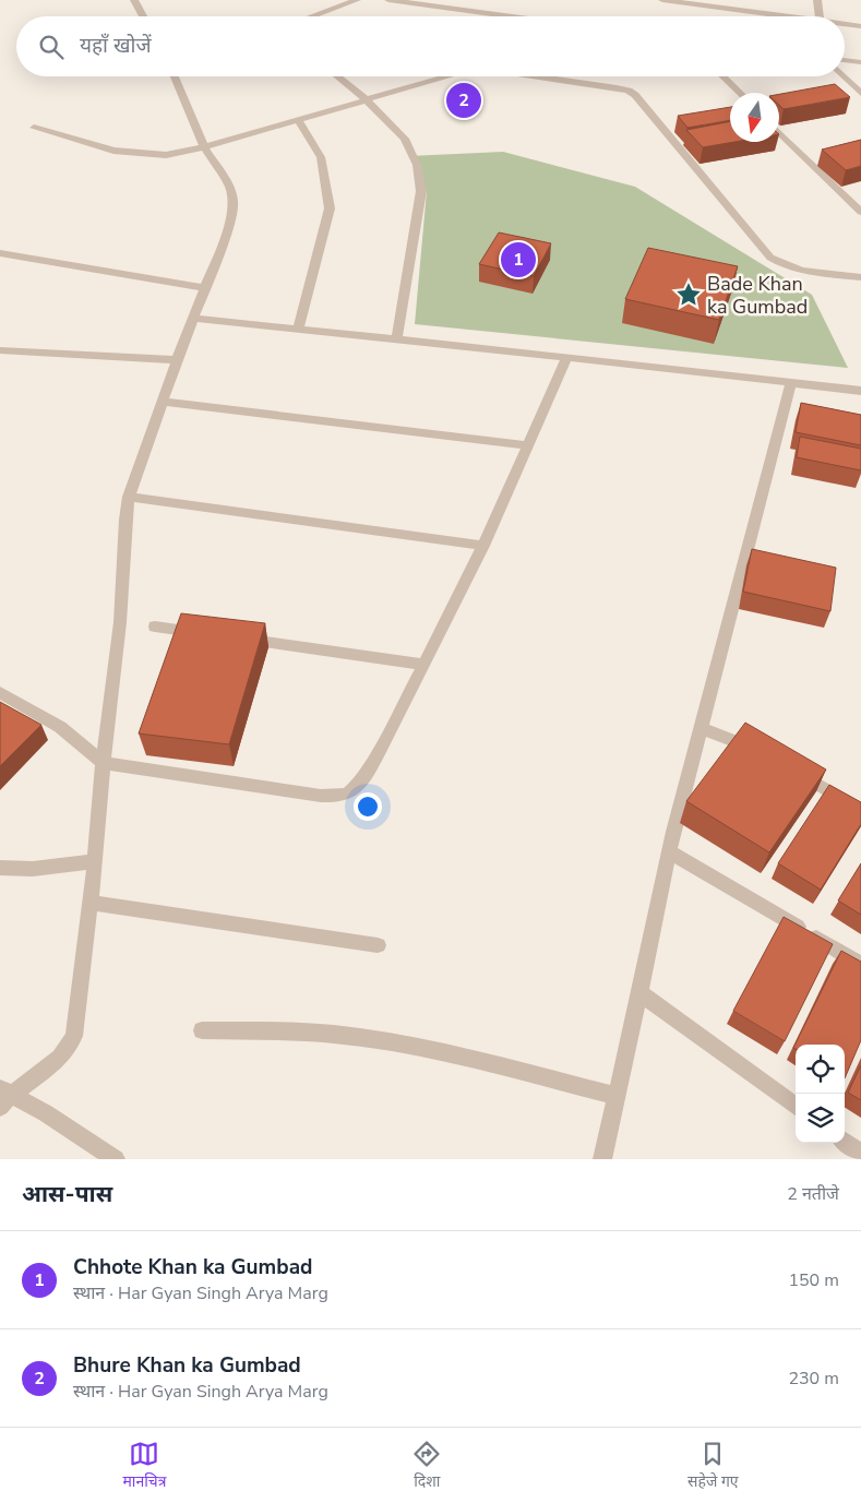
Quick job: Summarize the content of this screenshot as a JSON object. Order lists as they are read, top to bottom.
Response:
{
  "places": {
    "place": ["Bade Khan ka Gumbad"]
  },
  "north": "bottom",
  "page": {
    "search": "यहाँ खोजें",
    "pins": ["2", "1"],
    "heading": ["आस-पास", "2 नतीजे"],
    "list": [
      {
        "mark": "1",
        "name": "Chhote Khan ka Gumbad",
        "note": "स्थान · Har Gyan Singh Arya Marg",
        "value": "150 m"
      },
      {
        "mark": "2",
        "name": "Bhure Khan ka Gumbad",
        "note": "स्थान · Har Gyan Singh Arya Marg",
        "value": "230 m"
      }
    ],
    "nav": ["मानचित्र", "दिशा", "सहेजे गए"]
  }
}
